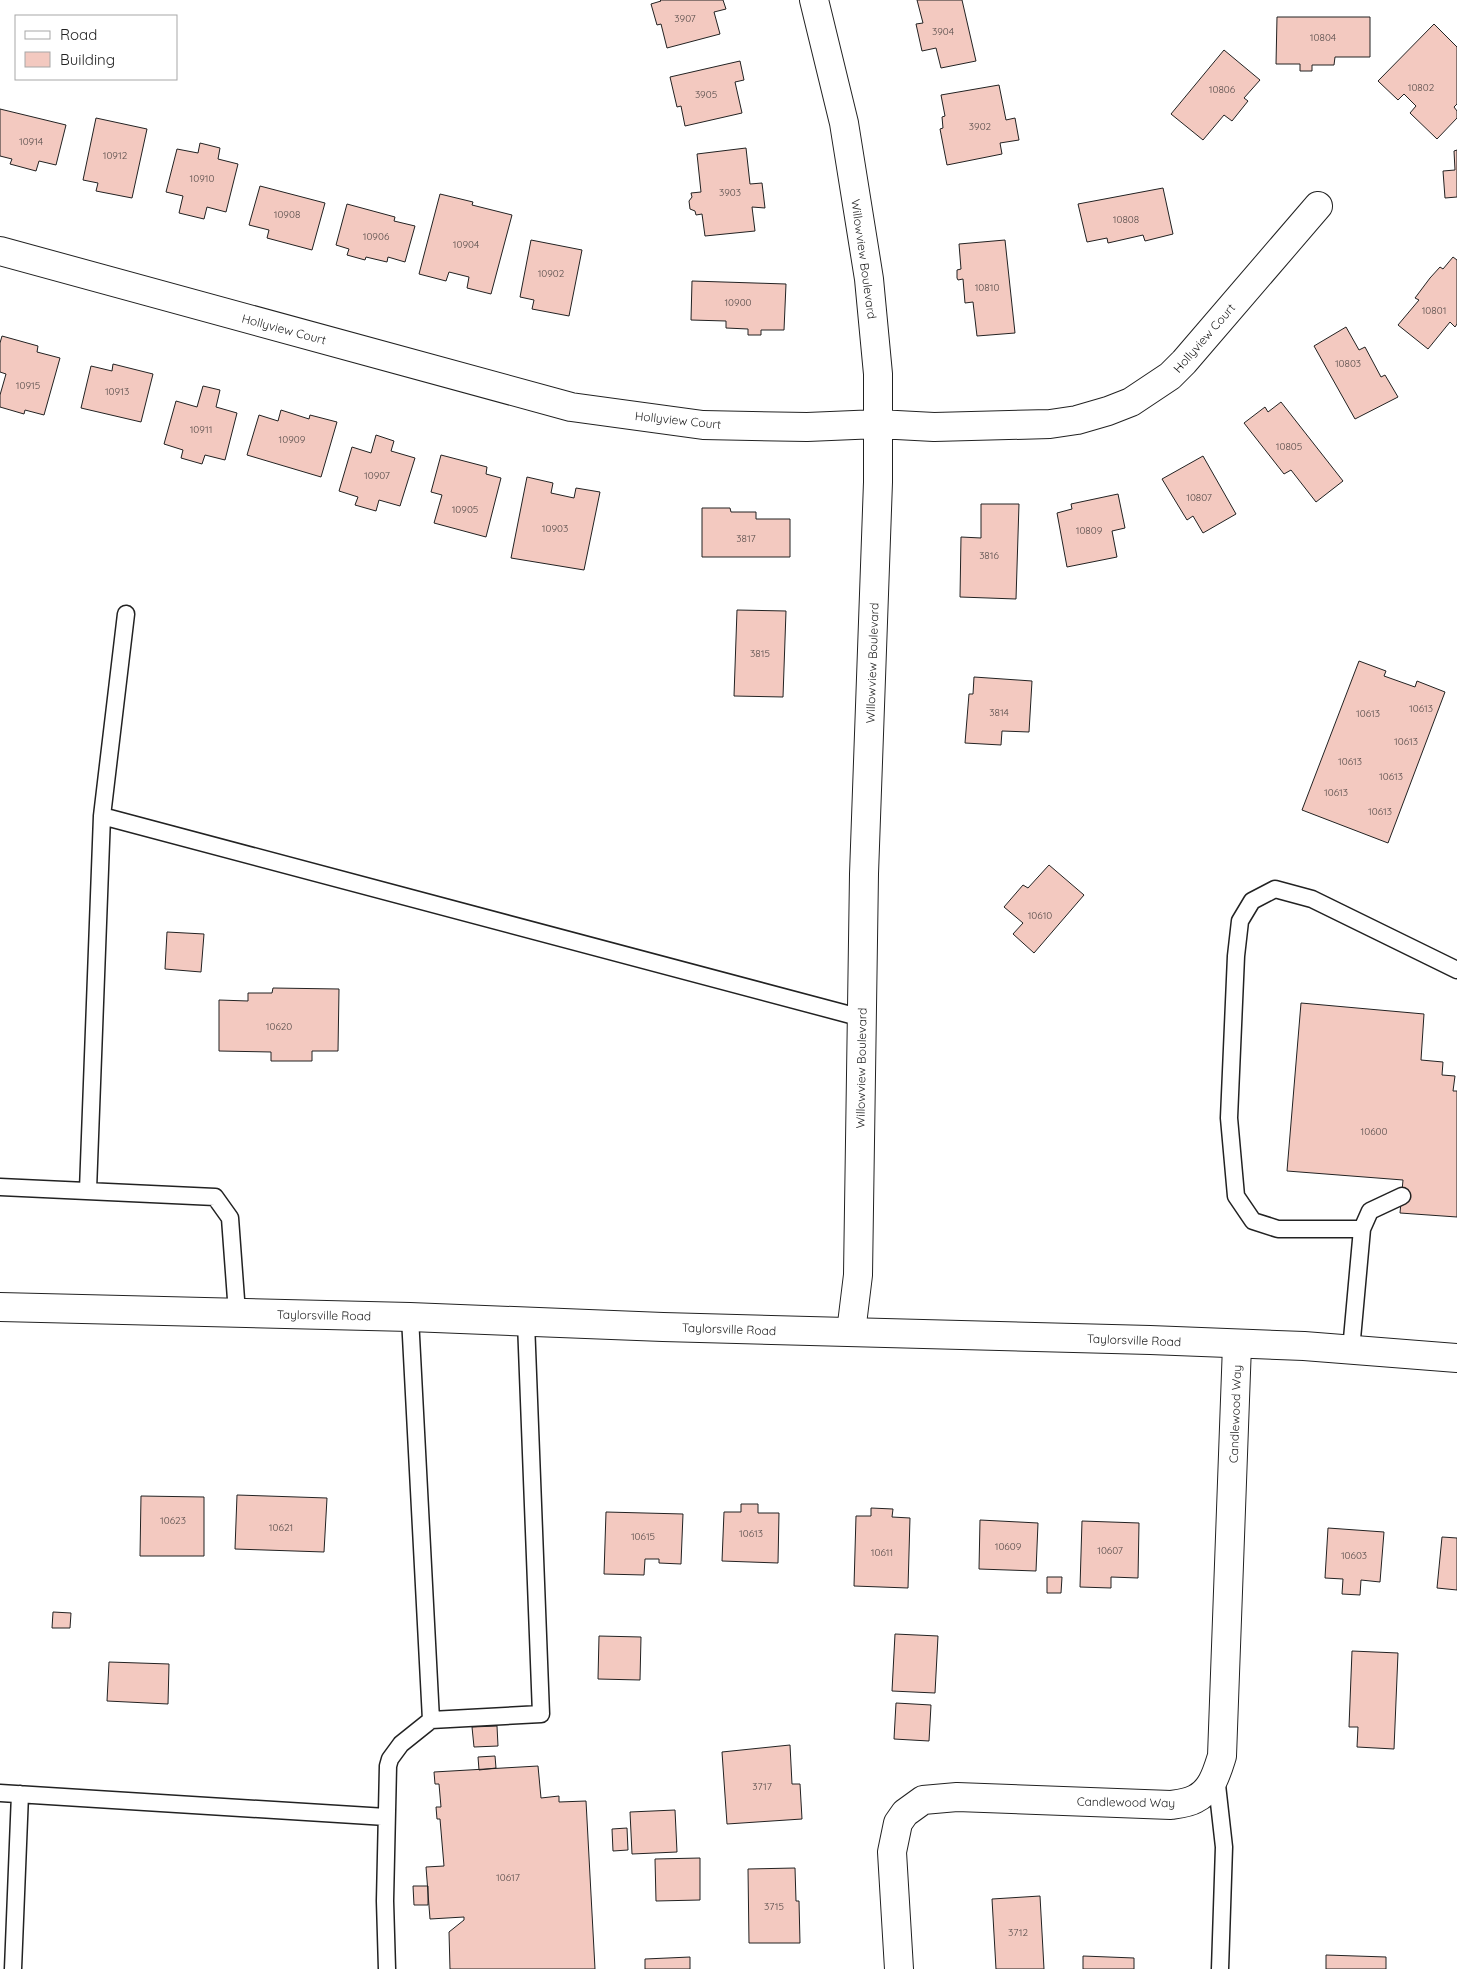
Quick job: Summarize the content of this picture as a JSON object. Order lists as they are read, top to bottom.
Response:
{
  "streets": {
    "street": [
      "Willowview Boulevard",
      "Hollyview Court",
      "Taylorsville Road",
      "Candlewood Way"
    ]
  },
  "crossings": [
    ["Willowview Boulevard", "Hollyview Court"],
    ["Willowview Boulevard", "Taylorsville Road"],
    ["Taylorsville Road", "Candlewood Way"]
  ],
  "house_numbers": [
    "3907",
    "3904",
    "10804",
    "10802",
    "10806",
    "3905",
    "3902",
    "10914",
    "10912",
    "10910",
    "3903",
    "10908",
    "10808",
    "10906",
    "10904",
    "10902",
    "10810",
    "10900",
    "10801",
    "10803",
    "10915",
    "10913",
    "10911",
    "10909",
    "10805",
    "10907",
    "10807",
    "10905",
    "10903",
    "10809",
    "3817",
    "3816",
    "3815",
    "10613",
    "3814",
    "10613",
    "10613",
    "10613",
    "10613",
    "10613",
    "10613",
    "10610",
    "10620",
    "10600",
    "10623",
    "10621",
    "10613",
    "10615",
    "10609",
    "10607",
    "10611",
    "10603",
    "3717",
    "10617",
    "3715",
    "3712"
  ],
  "legend": ["Road", "Building"]
}
